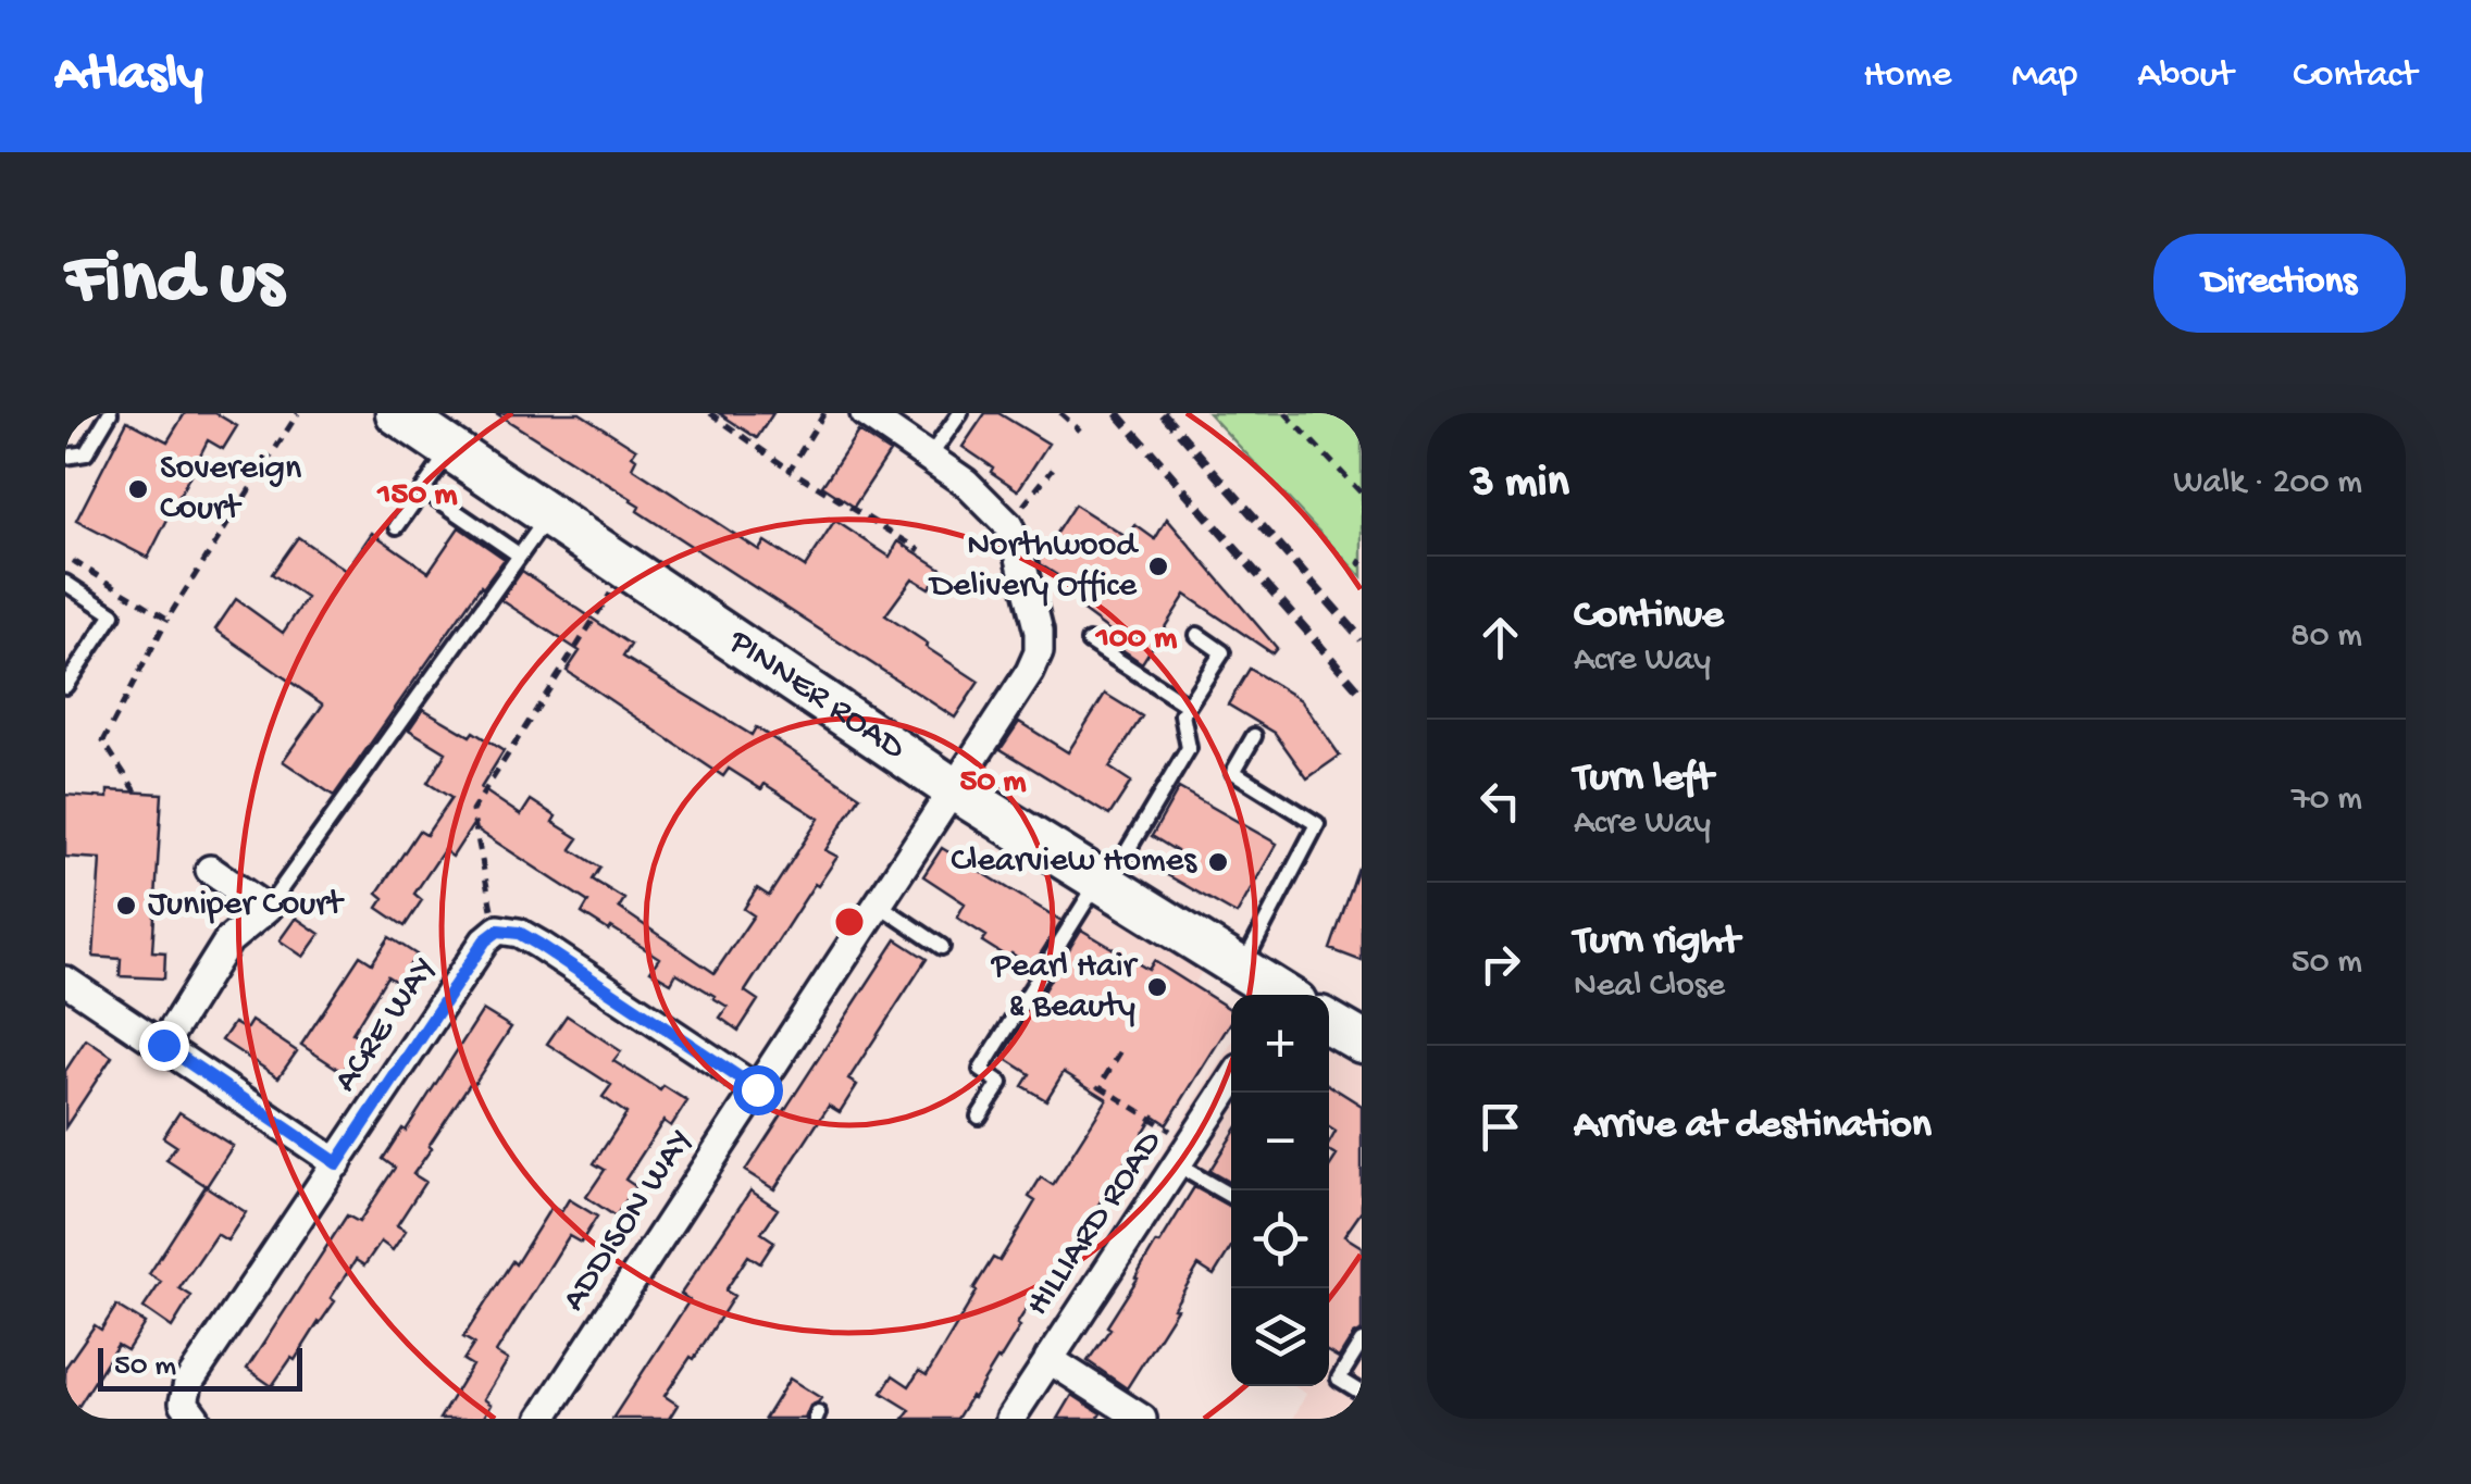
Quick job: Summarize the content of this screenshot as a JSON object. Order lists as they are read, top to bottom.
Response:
{
  "streets": {
    "main road": ["PINNER ROAD"],
    "street": ["ACRE WAY", "ADDISON WAY", "HILLIARD ROAD"]
  },
  "crossings": [
    ["PINNER ROAD", "ADDISON WAY"]
  ],
  "places": [
    "Sovereign Court",
    "Northwood Delivery Office",
    "Clearview Homes",
    "Juniper Court",
    "Pearl Hair & Beauty"
  ],
  "scale_bar": "50 m",
  "page": {
    "header": "Atlasly",
    "nav": [
      "Home",
      "Map",
      "About",
      "Contact"
    ],
    "buttons": "Directions",
    "title": "Find us",
    "heading": ["3 min", "Walk · 200 m"],
    "list": [
      ["Continue", "Acre Way", "80 m"],
      ["Turn left", "Acre Way", "70 m"],
      ["Turn right", "Neal Close", "50 m"],
      "Arrive at destination"
    ],
    "map_buttons": ["+", "−"],
    "scale": "50 m"
  },
  "rings": ["150 m", "100 m", "50 m"]
}
